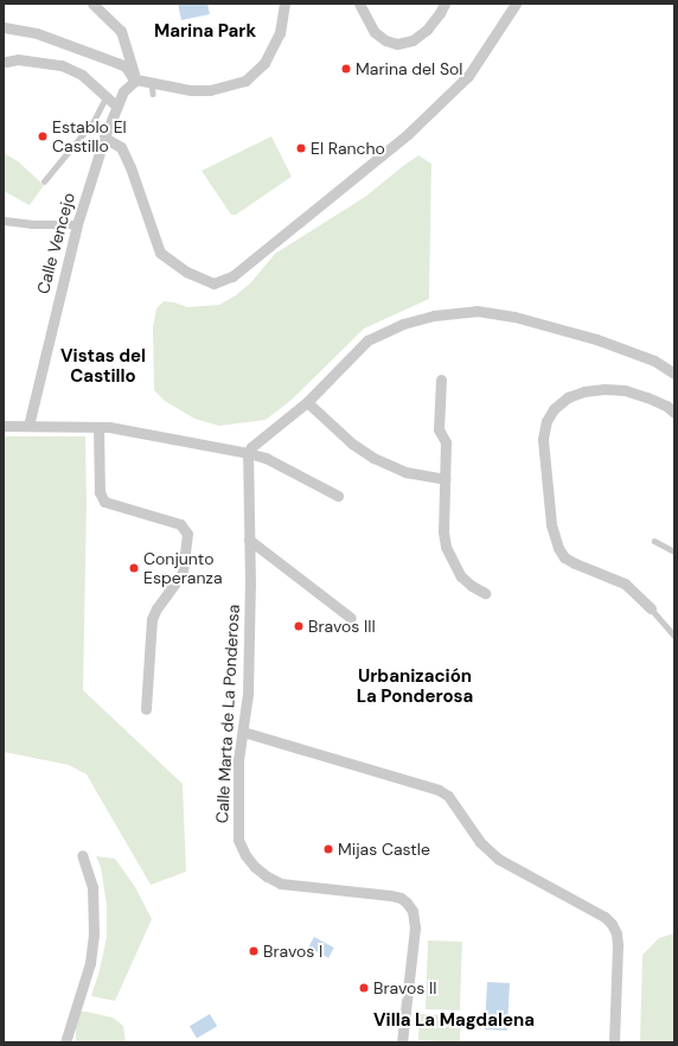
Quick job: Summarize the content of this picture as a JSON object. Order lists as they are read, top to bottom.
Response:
{
  "streets": {
    "street": ["Calle Vencejo", "Calle Marta de La Ponderosa"]
  },
  "districts": [
    "Marina Park",
    "Vistas del Castillo",
    "Urbanización La Ponderosa",
    "Villa La Magdalena"
  ],
  "places": [
    "Marina del Sol",
    "Establo El Castillo",
    "El Rancho",
    "Conjunto Esperanza",
    "Bravos III",
    "Mijas Castle",
    "Bravos I",
    "Bravos II"
  ]
}
